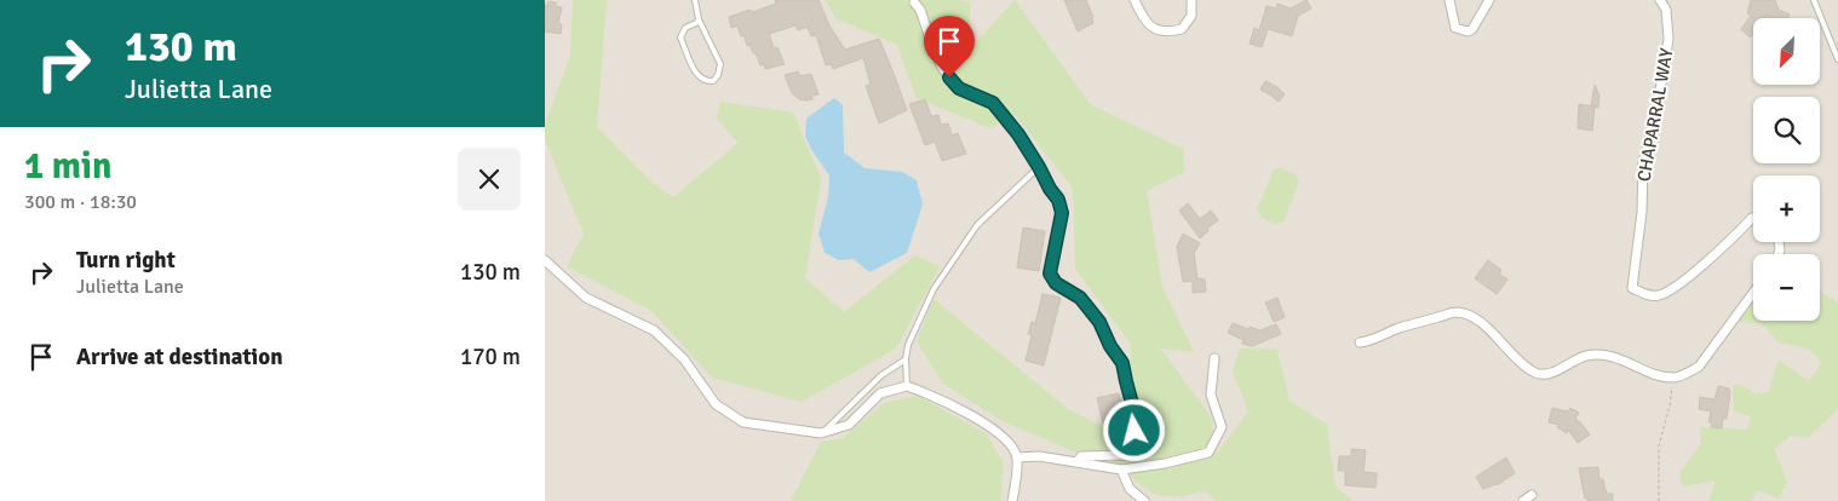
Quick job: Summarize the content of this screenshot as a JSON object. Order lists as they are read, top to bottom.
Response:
{
  "streets": {
    "street": ["CHAPARRAL WAY"]
  },
  "north": "bottom left",
  "page": {
    "turn": ["130 m", "Julietta Lane"],
    "map_buttons": ["+", "−"],
    "heading": ["1 min", "300 m · 18:30"],
    "list": [
      {
        "name": "Turn right",
        "note": "Julietta Lane",
        "value": "130 m"
      },
      {
        "name": "Arrive at destination",
        "value": "170 m"
      }
    ]
  }
}
